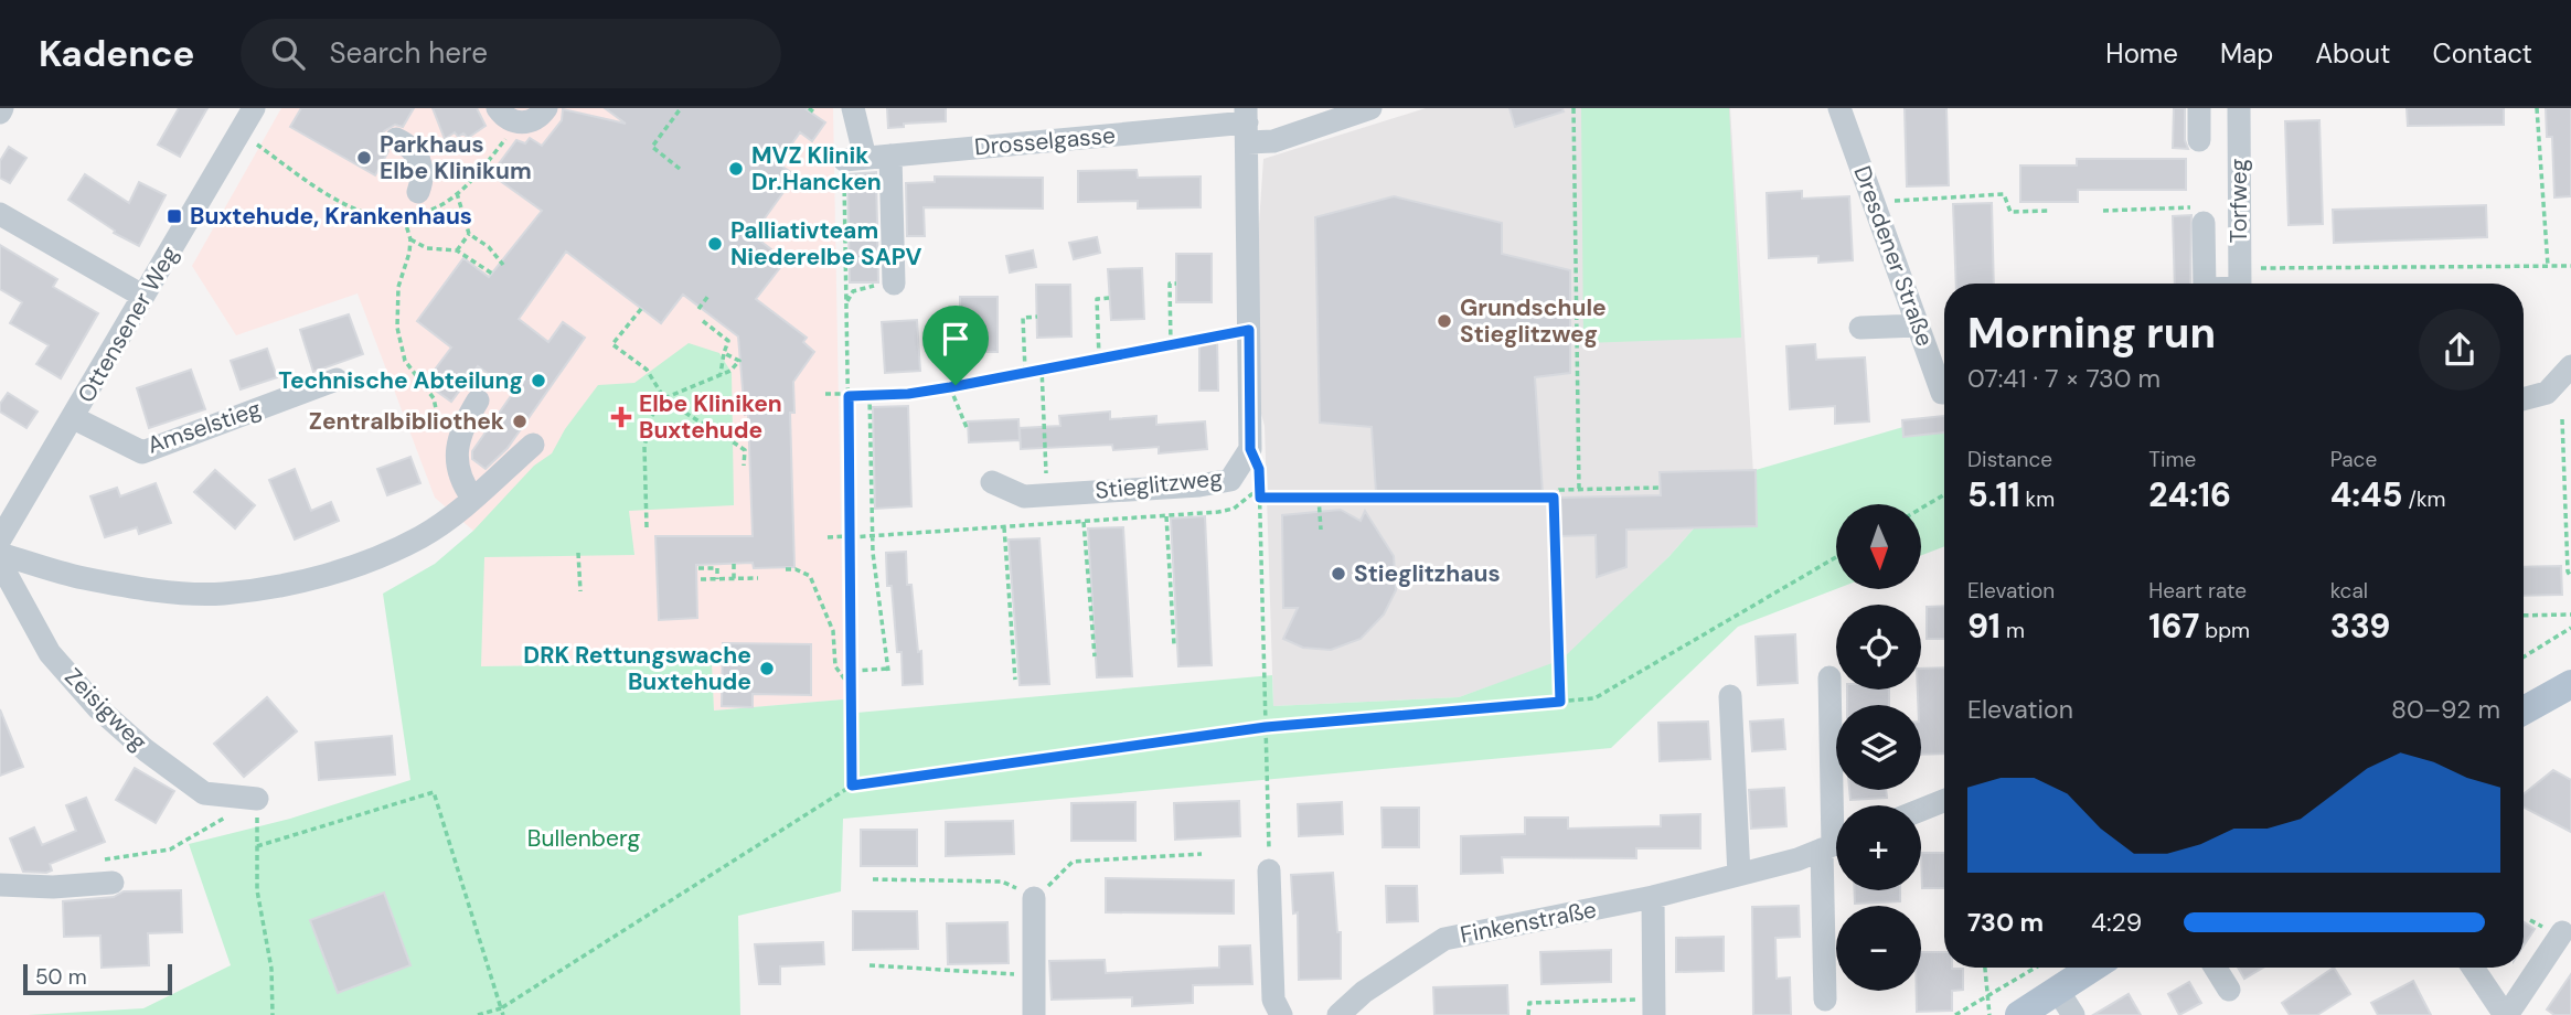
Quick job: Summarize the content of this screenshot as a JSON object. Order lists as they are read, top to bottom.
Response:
{
  "streets": {
    "street": [
      "Drosselgasse",
      "Torfweg",
      "Dresdener Straße",
      "Ottensener Weg",
      "Amselstieg",
      "Stieglitzweg",
      "Zeisigweg",
      "Finkenstraße"
    ]
  },
  "crossings": [
    ["Drosselgasse", "Stieglitzweg"],
    ["Ottensener Weg", "Amselstieg"]
  ],
  "parks": ["Bullenberg"],
  "places": {
    "other": [
      "Parkhaus Elbe Klinikum",
      "MVZ Klinik Dr.Hancken",
      "Palliativteam Niederelbe SAPV",
      "Grundschule Stieglitzweg",
      "Technische Abteilung",
      "Zentralbibliothek",
      "Stieglitzhaus",
      "DRK Rettungswache Buxtehude"
    ],
    "transit": ["Buxtehude, Krankenhaus"],
    "health": ["Elbe Kliniken Buxtehude"]
  },
  "scale_bar": "50 m",
  "north": "bottom",
  "page": {
    "header": "Kadence",
    "search": "Search here",
    "nav": [
      "Home",
      "Map",
      "About",
      "Contact"
    ],
    "heading": ["Morning run", "07:41 · 7 × 730 m"],
    "stats": [
      ["Distance", "5.11 km"],
      ["Time", "24:16"],
      ["Pace", "4:45 /km"],
      ["Elevation", "91 m"],
      ["Heart rate", "167 bpm"],
      ["kcal", "339"]
    ],
    "map_buttons": ["+", "−"],
    "chart": ["Elevation", "80–92 m"],
    "list": [
      {
        "name": "730 m",
        "note": "4:29"
      }
    ],
    "scale": "50 m"
  }
}
